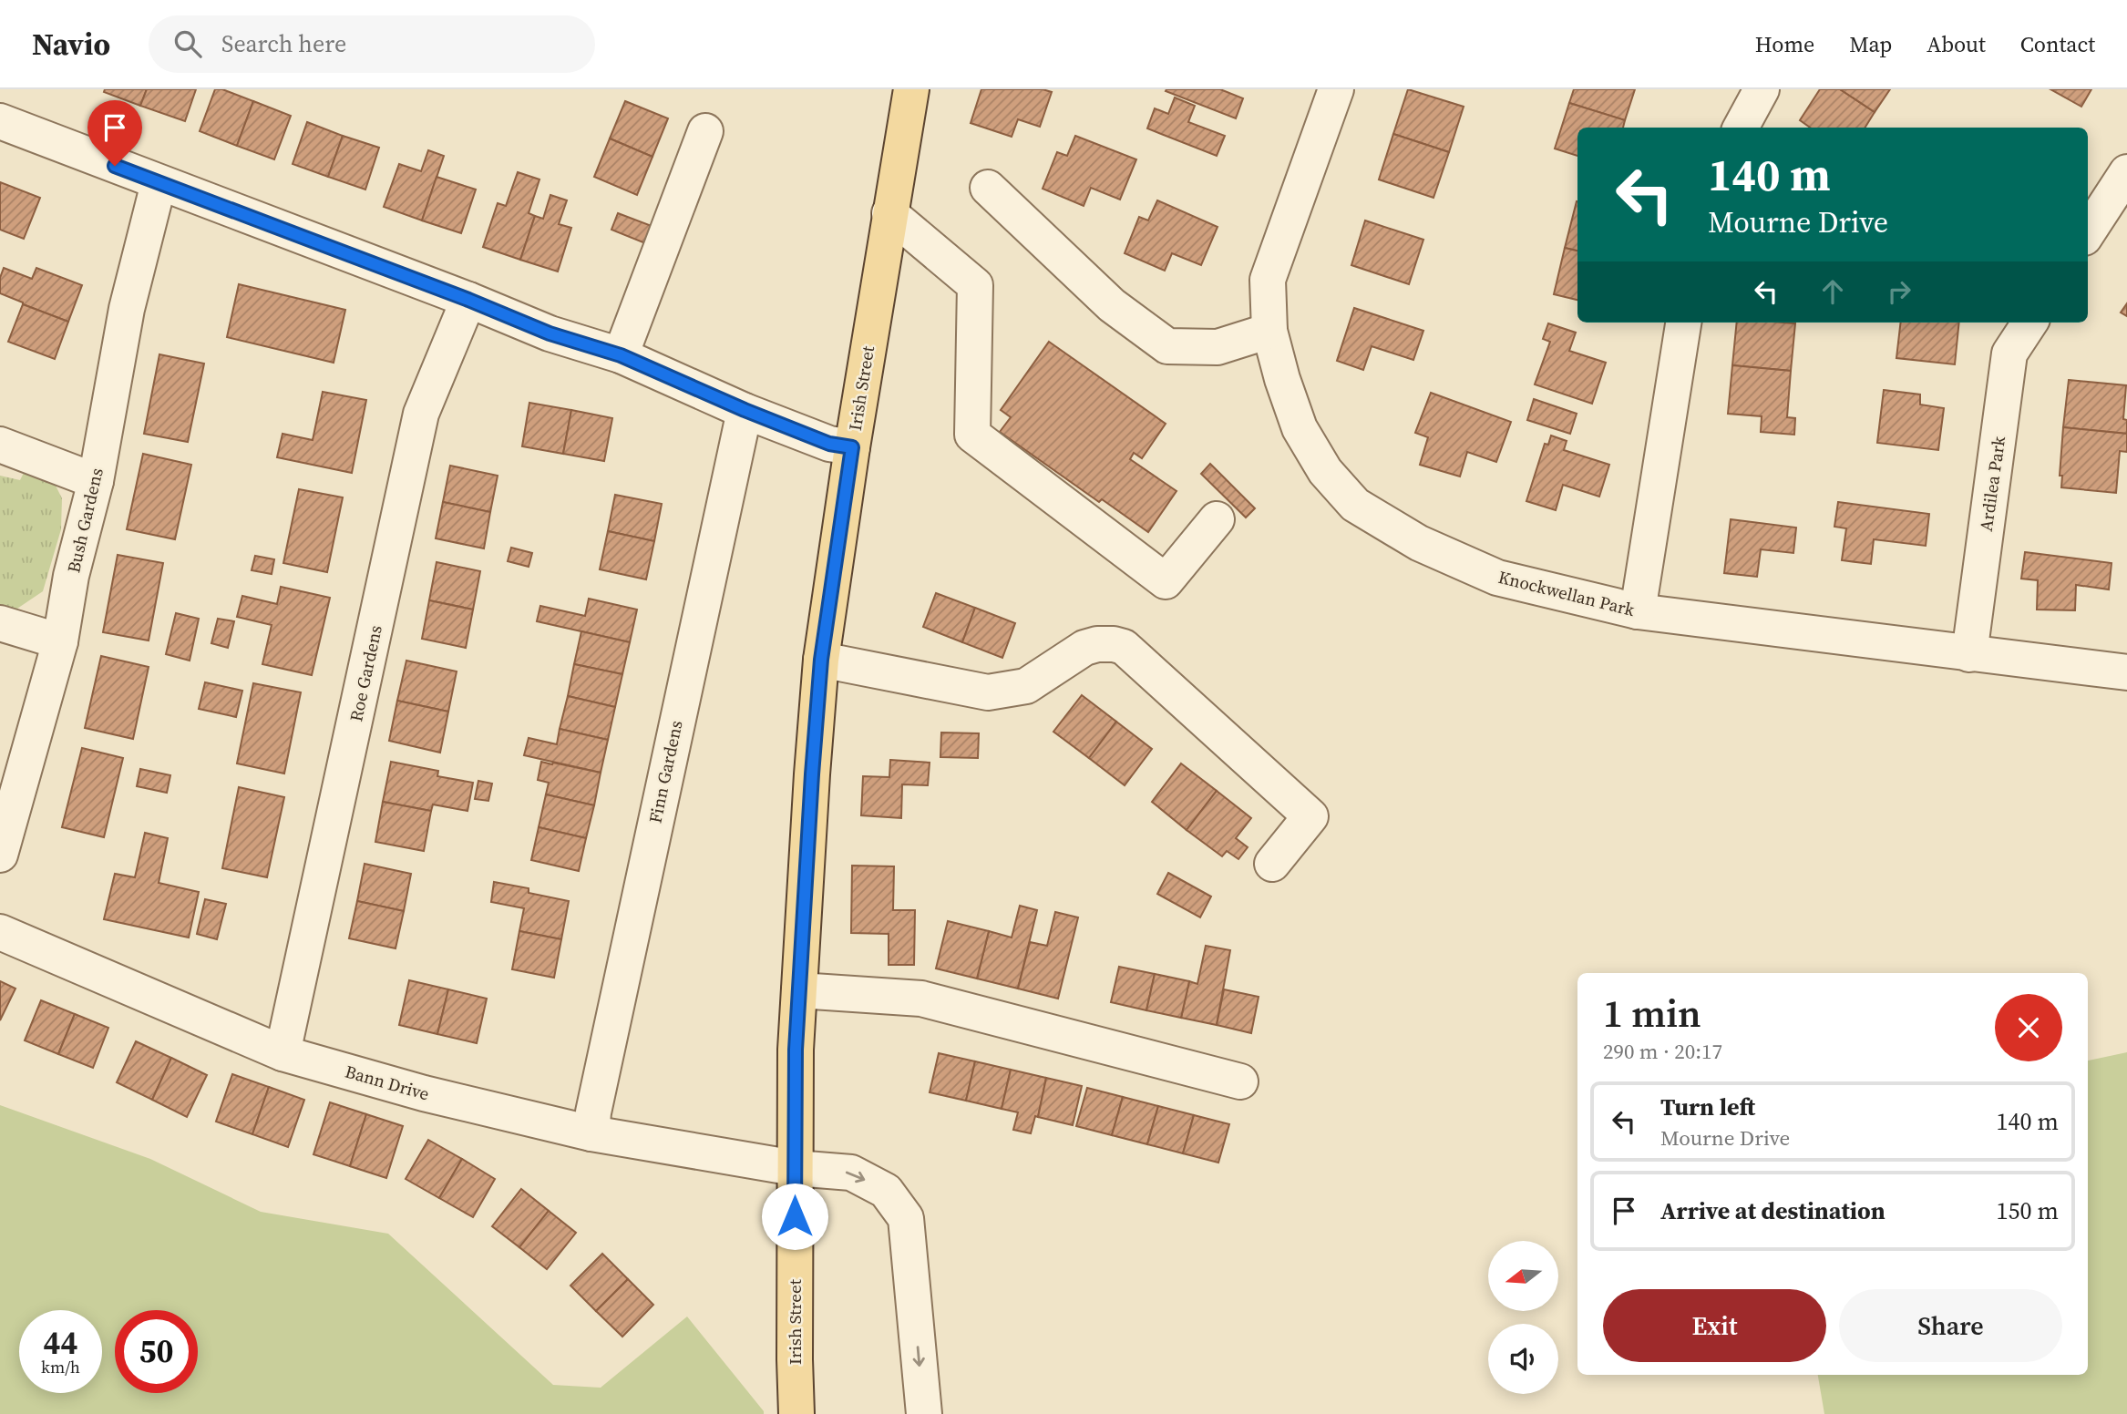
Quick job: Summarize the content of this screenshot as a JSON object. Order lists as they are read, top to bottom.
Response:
{
  "streets": {
    "main road": ["Irish Street"],
    "street": [
      "Ardilea Park",
      "Bush Gardens",
      "Knockwellan Park",
      "Roe Gardens",
      "Finn Gardens",
      "Bann Drive"
    ]
  },
  "crossings": [
    ["Irish Street", "Bann Drive"],
    ["Ardilea Park", "Knockwellan Park"],
    ["Roe Gardens", "Bann Drive"],
    ["Finn Gardens", "Bann Drive"]
  ],
  "north": "left",
  "page": {
    "header": "Navio",
    "search": "Search here",
    "nav": [
      "Home",
      "Map",
      "About",
      "Contact"
    ],
    "turn": ["140 m", "Mourne Drive"],
    "heading": ["1 min", "290 m · 20:17"],
    "list": [
      {
        "name": "Turn left",
        "note": "Mourne Drive",
        "value": "140 m"
      },
      {
        "name": "Arrive at destination",
        "value": "150 m"
      }
    ],
    "buttons": ["Exit", "Share"],
    "speed": "44 km/h",
    "limit": "50"
  }
}
